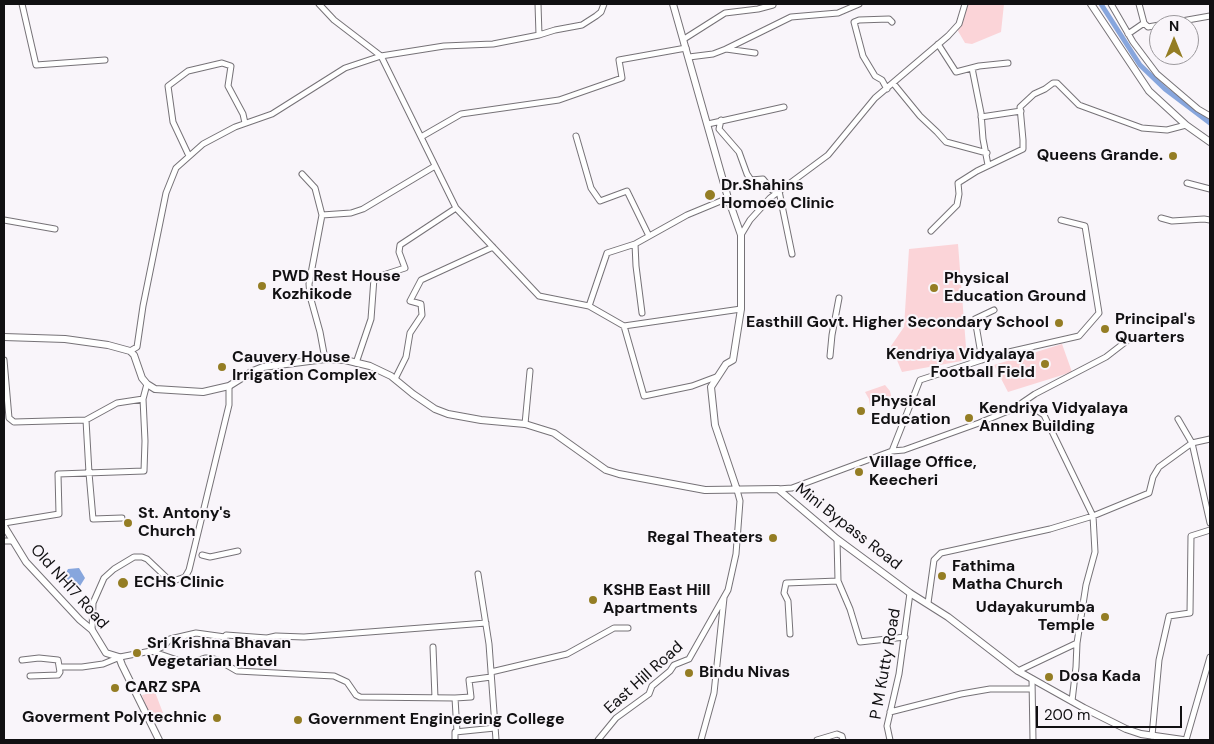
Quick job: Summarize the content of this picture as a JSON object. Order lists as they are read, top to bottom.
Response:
{
  "streets": {
    "main road": ["Mini Bypass Road", "Old NH17 Road"],
    "street": ["P M Kutty Road", "East Hill Road"]
  },
  "crossings": [
    ["Mini Bypass Road", "P M Kutty Road"],
    ["Mini Bypass Road", "East Hill Road"]
  ],
  "places": [
    "Queens Grande.",
    "Dr.Shahins Homoeo Clinic",
    "PWD Rest House Kozhikode",
    "Physical Education Ground",
    "Easthill Govt. Higher Secondary School",
    "Principal's Quarters",
    "Kendriya Vidyalaya Football Field",
    "Cauvery House Irrigation Complex",
    "Physical Education",
    "Kendriya Vidyalaya Annex Building",
    "Village Office, Keecheri",
    "St. Antony's Church",
    "Regal Theaters",
    "Fathima Matha Church",
    "ECHS Clinic",
    "KSHB East Hill Apartments",
    "Udayakurumba Temple",
    "Sri Krishna Bhavan Vegetarian Hotel",
    "Bindu Nivas",
    "Dosa Kada",
    "CARZ SPA",
    "Goverment Polytechnic",
    "Government Engineering College"
  ],
  "scale_bar": "200 m",
  "north": "top"
}
